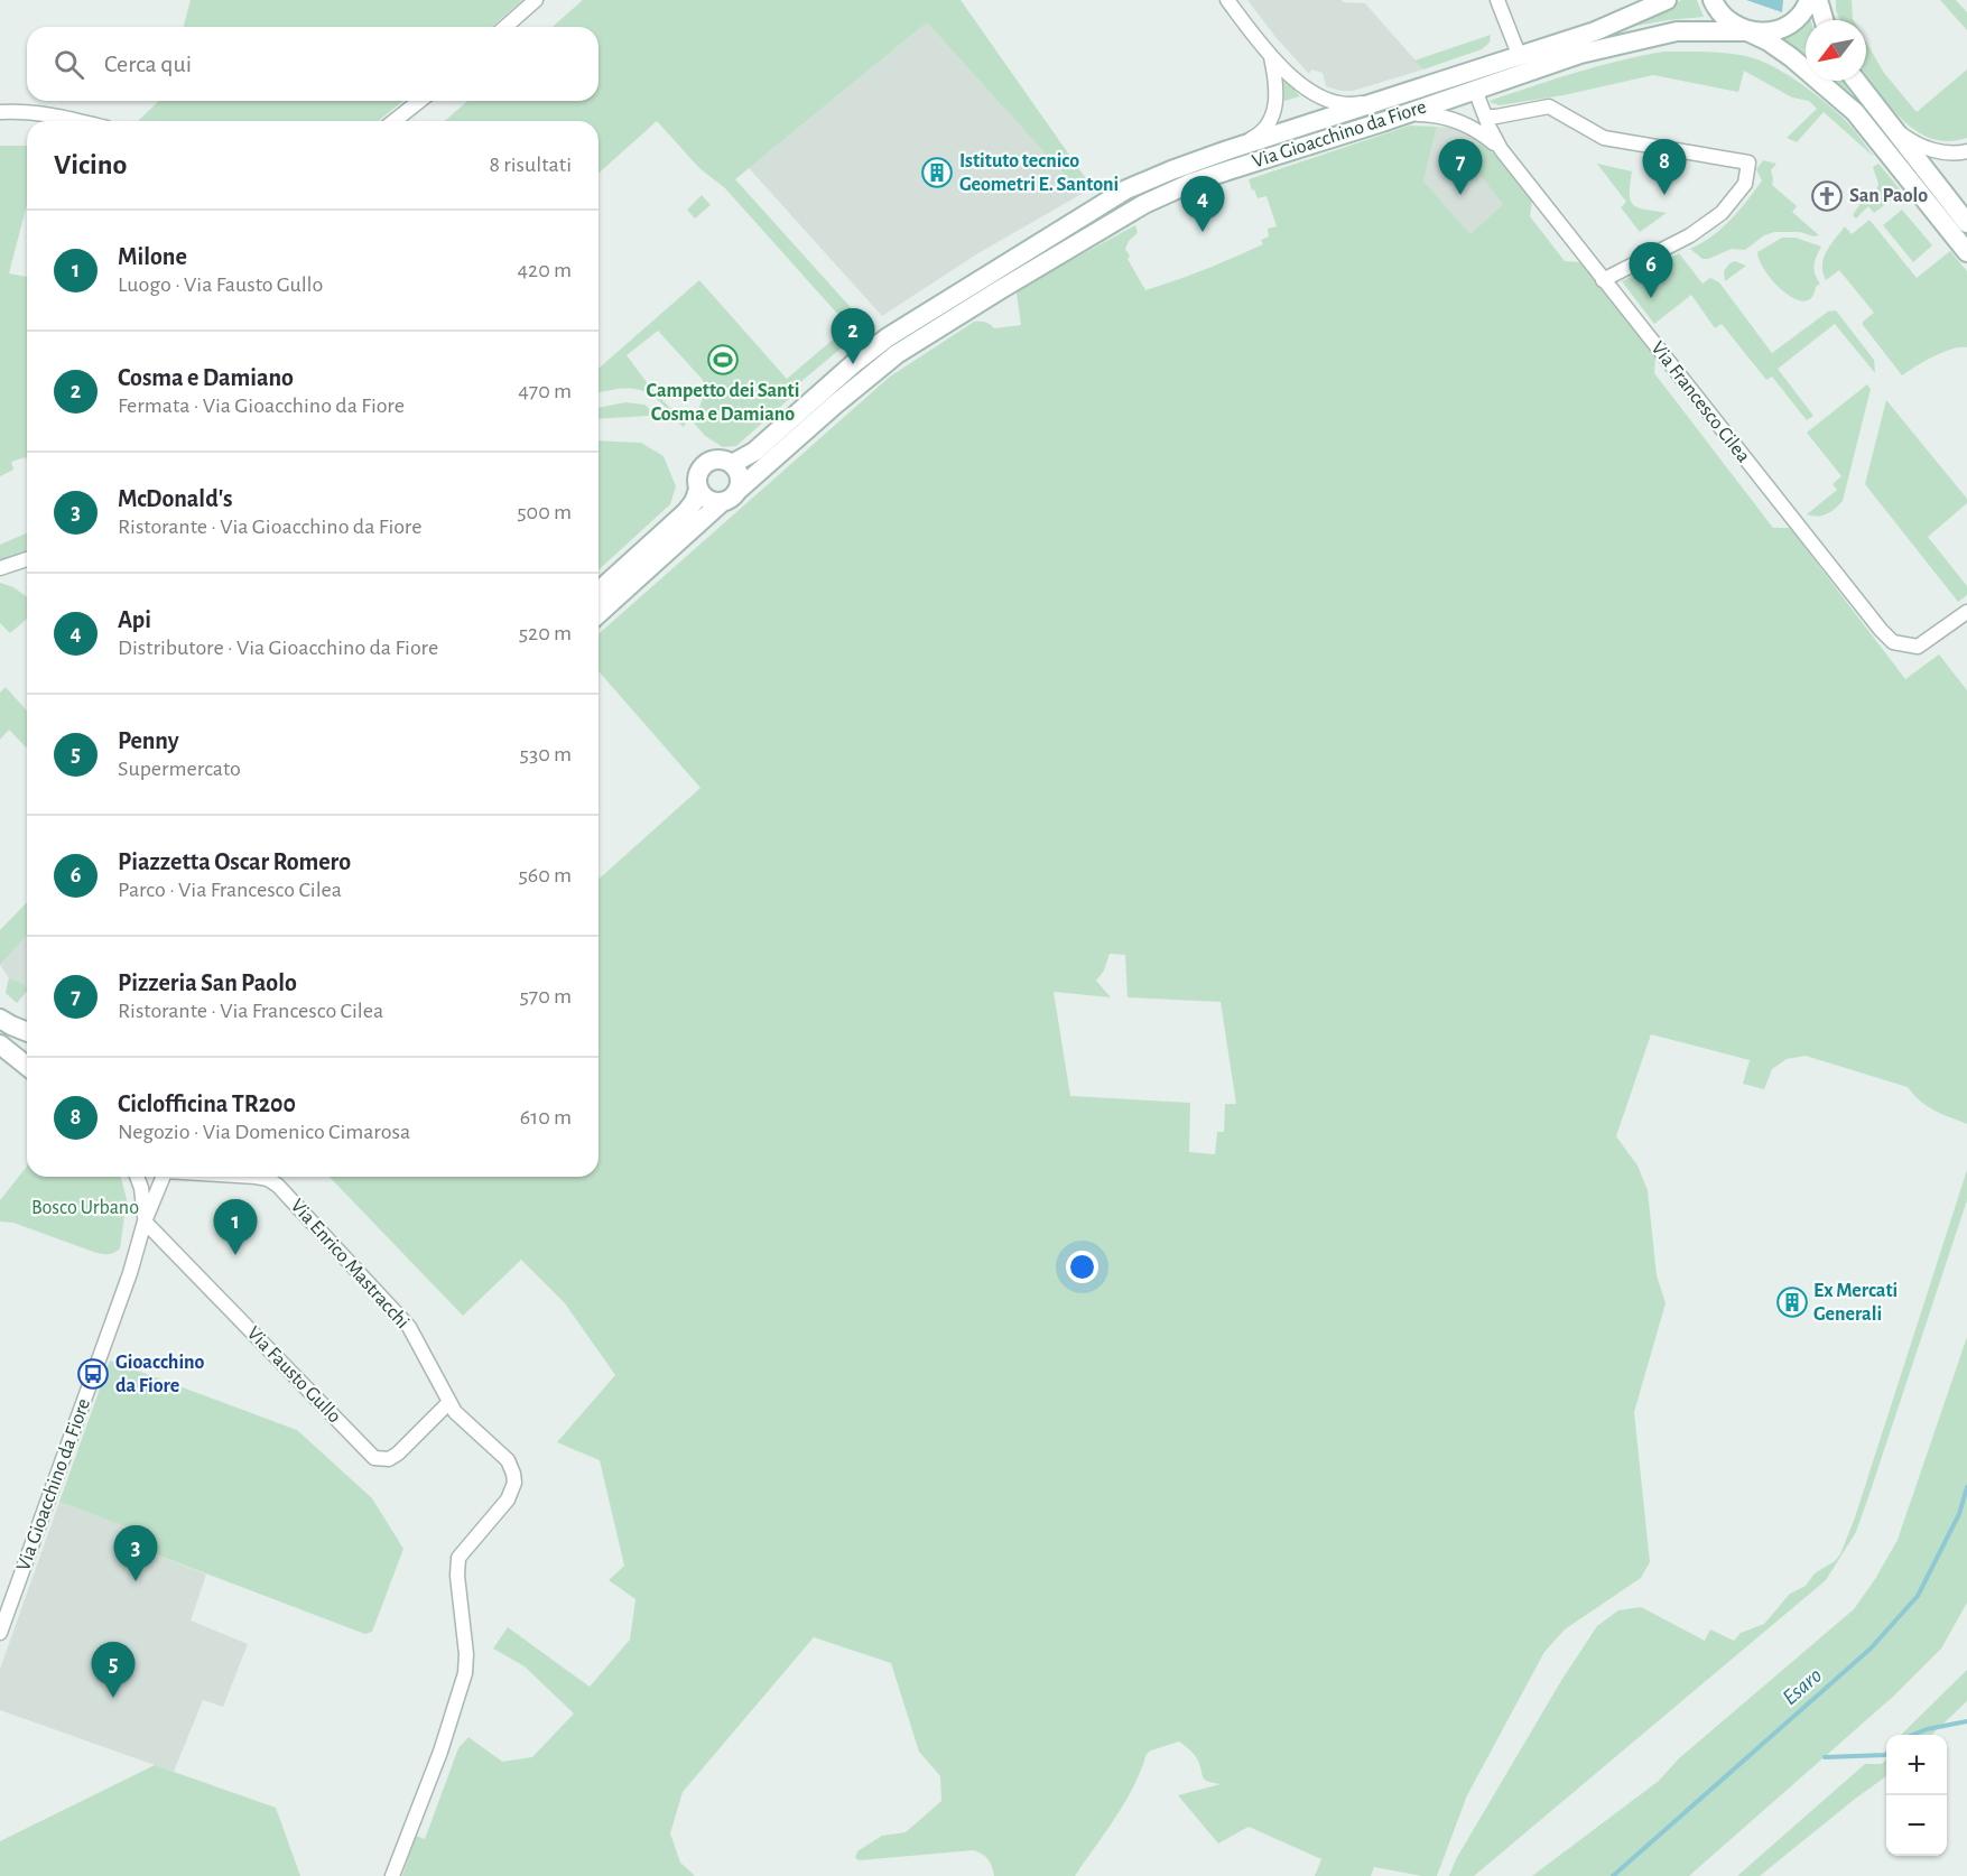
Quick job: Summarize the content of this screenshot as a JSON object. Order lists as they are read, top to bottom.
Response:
{
  "streets": {
    "street": [
      "Via Gioacchino da Fiore",
      "Via Francesco Cilea",
      "Via Enrico Mastracchi",
      "Via Fausto Gullo"
    ]
  },
  "crossings": [
    ["Via Gioacchino da Fiore", "Via Fausto Gullo"],
    ["Via Enrico Mastracchi", "Via Fausto Gullo"]
  ],
  "water": ["Esaro"],
  "parks": ["Bosco Urbano"],
  "places": {
    "building": ["Istituto tecnico Geometri E. Santoni", "Ex Mercati Generali"],
    "church": ["San Paolo"],
    "sports": ["Campetto dei Santi Cosma e Damiano"],
    "bus stop": ["Gioacchino da Fiore"]
  },
  "north": "bottom left",
  "page": {
    "search": "Cerca qui",
    "heading": ["Vicino", "8 risultati"],
    "pins": [
      "7",
      "8",
      "4",
      "6",
      "2",
      "1",
      "3",
      "5"
    ],
    "list": [
      {
        "mark": "1",
        "name": "Milone",
        "note": "Luogo · Via Fausto Gullo",
        "value": "420 m"
      },
      {
        "mark": "2",
        "name": "Cosma e Damiano",
        "note": "Fermata · Via Gioacchino da Fiore",
        "value": "470 m"
      },
      {
        "mark": "3",
        "name": "McDonald's",
        "note": "Ristorante · Via Gioacchino da Fiore",
        "value": "500 m"
      },
      {
        "mark": "4",
        "name": "Api",
        "note": "Distributore · Via Gioacchino da Fiore",
        "value": "520 m"
      },
      {
        "mark": "5",
        "name": "Penny",
        "note": "Supermercato",
        "value": "530 m"
      },
      {
        "mark": "6",
        "name": "Piazzetta Oscar Romero",
        "note": "Parco · Via Francesco Cilea",
        "value": "560 m"
      },
      {
        "mark": "7",
        "name": "Pizzeria San Paolo",
        "note": "Ristorante · Via Francesco Cilea",
        "value": "570 m"
      },
      {
        "mark": "8",
        "name": "Ciclofficina TR200",
        "note": "Negozio · Via Domenico Cimarosa",
        "value": "610 m"
      }
    ],
    "map_buttons": ["+", "−"]
  }
}
